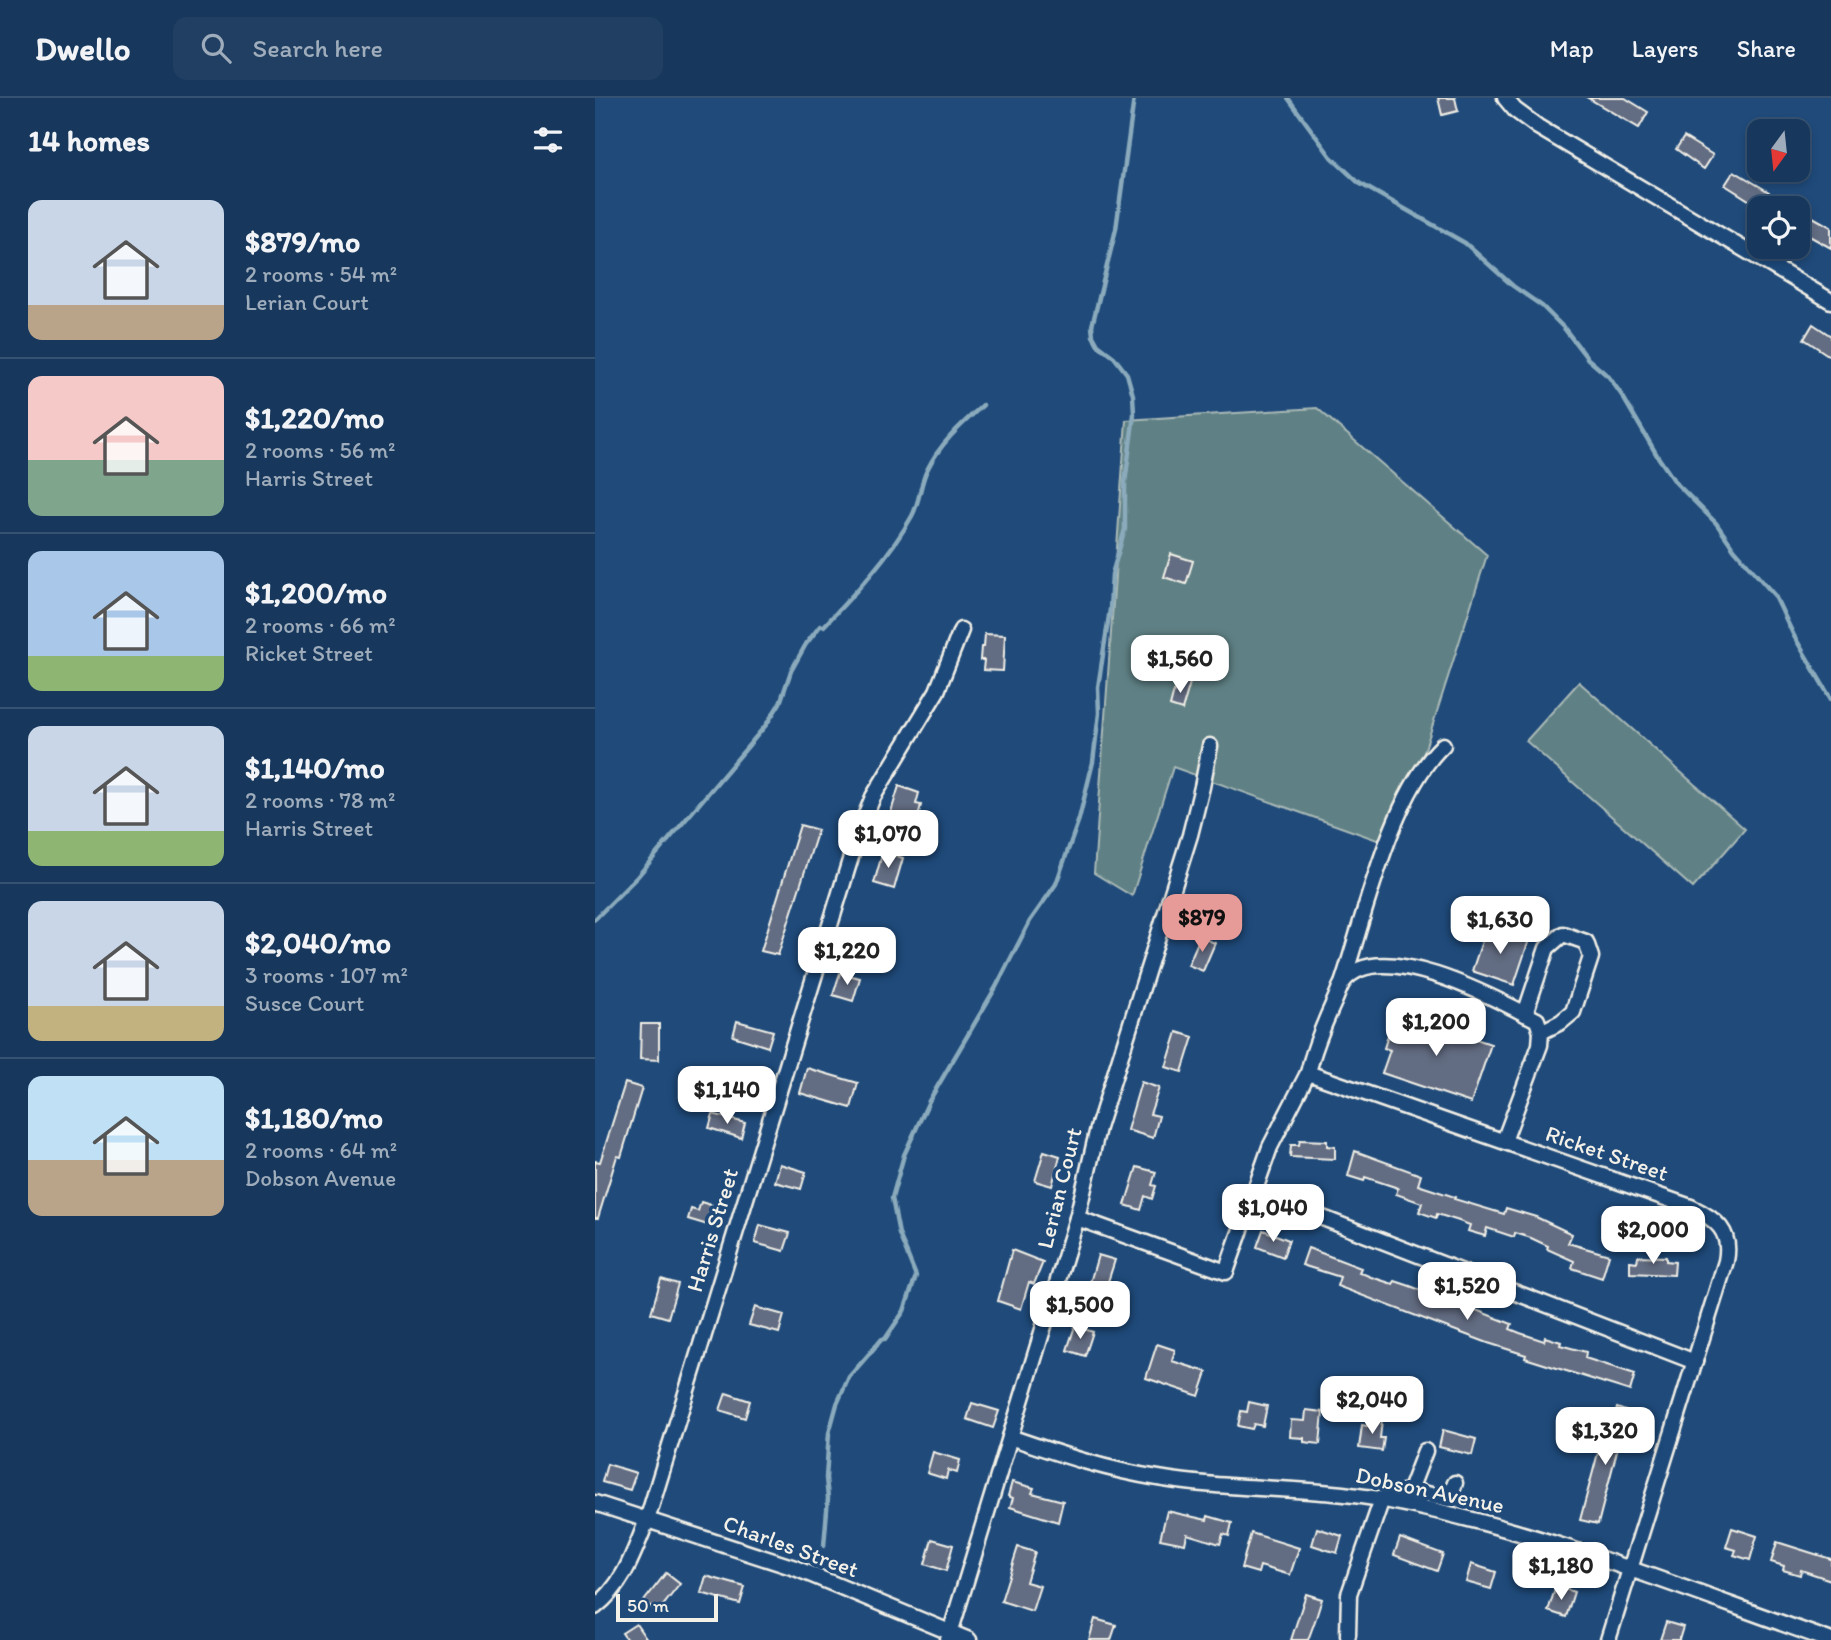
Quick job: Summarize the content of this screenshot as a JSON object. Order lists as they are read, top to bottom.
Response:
{
  "streets": {
    "street": [
      "Ricket Street",
      "Lerian Court",
      "Harris Street",
      "Dobson Avenue",
      "Charles Street"
    ]
  },
  "crossings": [
    ["Ricket Street", "Dobson Avenue"],
    ["Lerian Court", "Dobson Avenue"],
    ["Lerian Court", "Charles Street"],
    ["Harris Street", "Charles Street"]
  ],
  "scale_bar": "50 m",
  "north": "bottom",
  "page": {
    "header": "Dwello",
    "search": "Search here",
    "nav": ["Map", "Layers", "Share"],
    "heading": "14 homes",
    "list": [
      {
        "name": "$879/mo",
        "note": "2 rooms · 54 m² · Lerian Court"
      },
      {
        "name": "$1,220/mo",
        "note": "2 rooms · 56 m² · Harris Street"
      },
      {
        "name": "$1,200/mo",
        "note": "2 rooms · 66 m² · Ricket Street"
      },
      {
        "name": "$1,140/mo",
        "note": "2 rooms · 78 m² · Harris Street"
      },
      {
        "name": "$2,040/mo",
        "note": "3 rooms · 107 m² · Susce Court"
      },
      {
        "name": "$1,180/mo",
        "note": "2 rooms · 64 m² · Dobson Avenue"
      }
    ],
    "price": [
      "$1,560",
      "$1,070",
      "$879",
      "$1,630",
      "$1,220",
      "$1,200",
      "$1,140",
      "$1,040",
      "$2,000",
      "$1,520",
      "$1,500",
      "$2,040",
      "$1,320",
      "$1,180"
    ],
    "scale": "50 m"
  }
}
